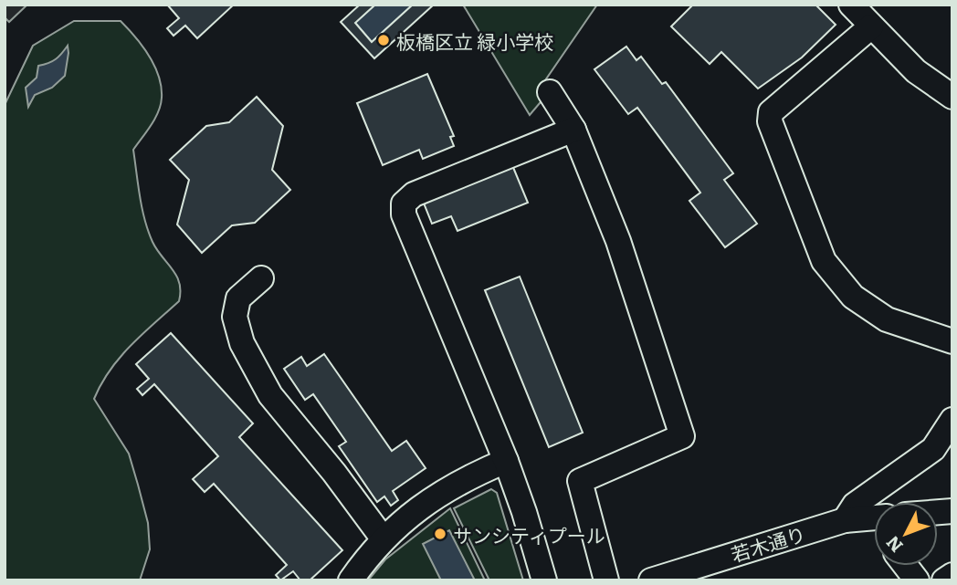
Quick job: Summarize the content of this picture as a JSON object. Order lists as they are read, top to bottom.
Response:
{
  "streets": {
    "street": ["若木通り"]
  },
  "places": ["板橋区立 緑小学校", "サンシティプール"],
  "north": "bottom left"
}
